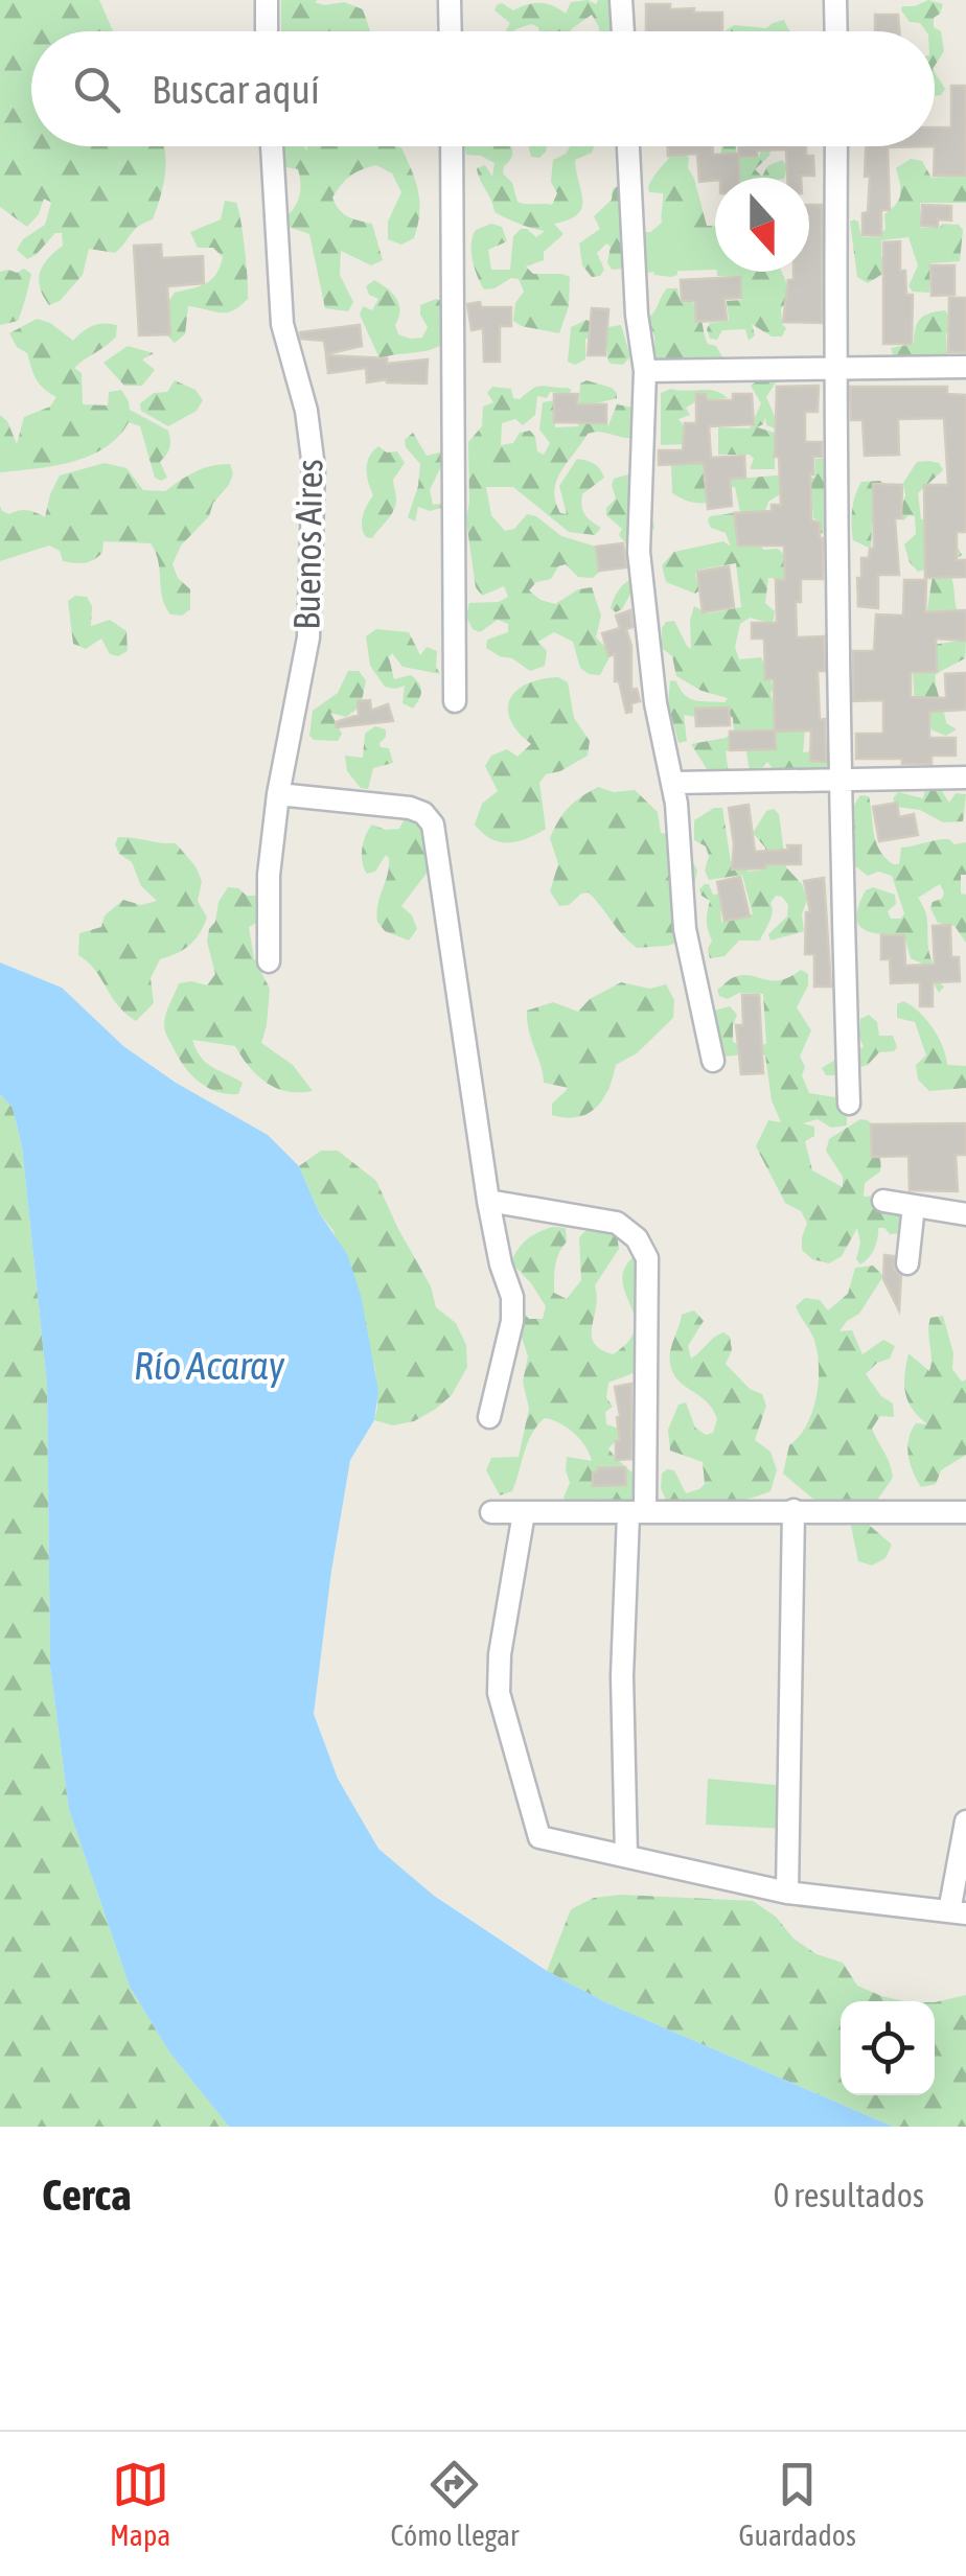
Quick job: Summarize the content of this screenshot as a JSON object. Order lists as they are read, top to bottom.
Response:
{
  "streets": {
    "street": ["Buenos Aires"]
  },
  "water": ["Río Acaray"],
  "north": "bottom",
  "page": {
    "search": "Buscar aquí",
    "heading": ["Cerca", "0 resultados"],
    "nav": ["Mapa", "Cómo llegar", "Guardados"]
  }
}
